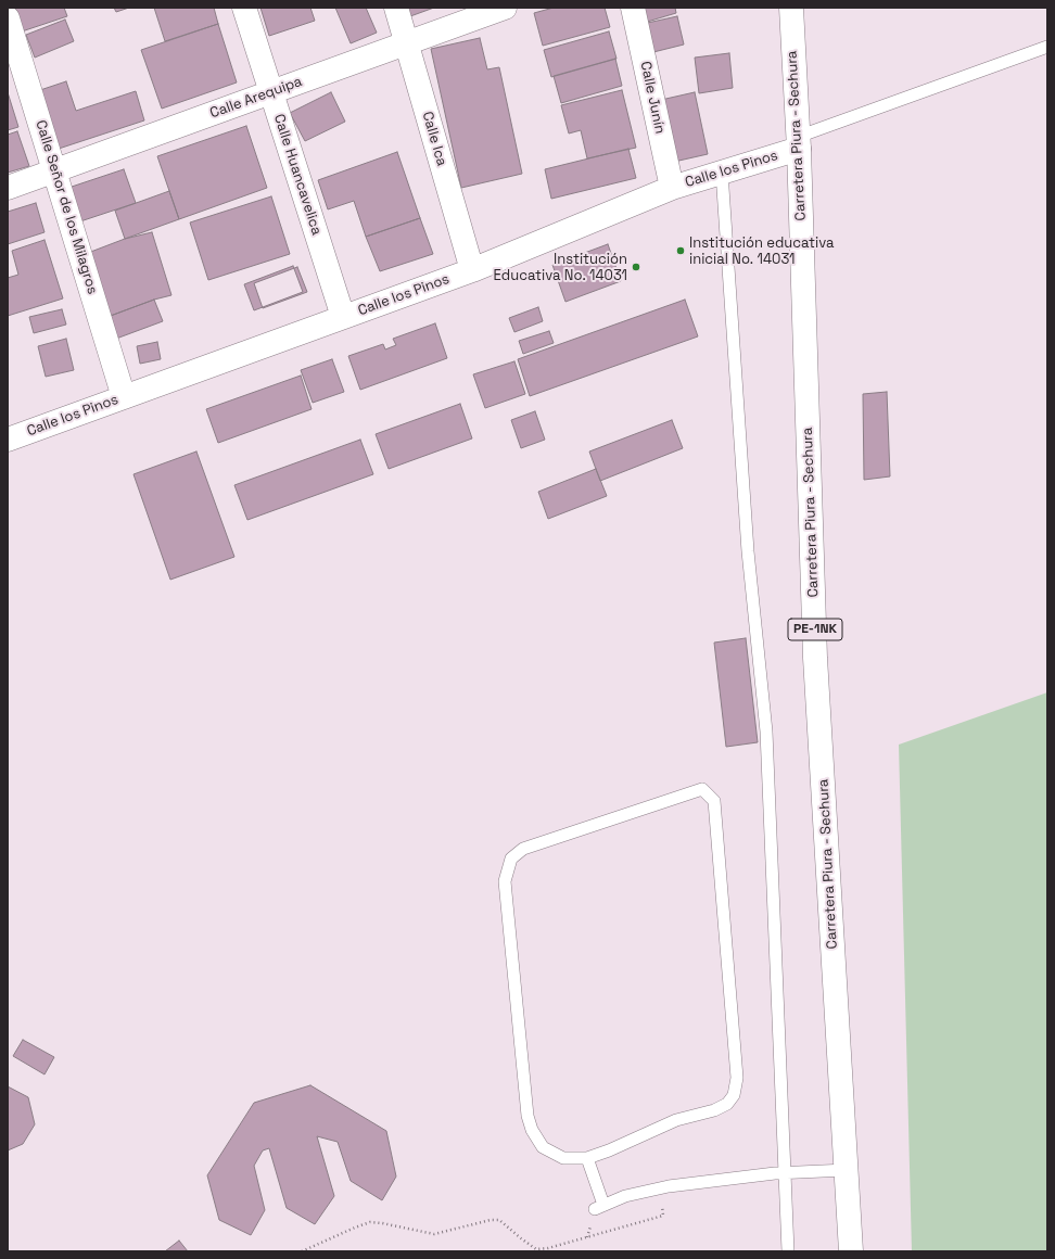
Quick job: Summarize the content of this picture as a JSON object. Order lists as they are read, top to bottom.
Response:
{
  "streets": {
    "street": [
      "Calle Arequipa",
      "Calle Junín",
      "Carretera Piura - Sechura",
      "Calle Ica",
      "Calle los Pinos",
      "Calle Huancavelica",
      "Calle Señor de los Milagros",
      "PE-1NK"
    ]
  },
  "crossings": [
    ["Calle Arequipa", "Calle Ica"],
    ["Calle Arequipa", "Calle Huancavelica"],
    ["Calle Arequipa", "Calle Señor de los Milagros"],
    ["Calle Junín", "Calle los Pinos"],
    ["Carretera Piura - Sechura", "Calle los Pinos"],
    ["Calle Ica", "Calle los Pinos"],
    ["Calle los Pinos", "Calle Huancavelica"],
    ["Calle los Pinos", "Calle Señor de los Milagros"]
  ],
  "places": ["Institución educativa inicial No. 14031", "Institución Educativa No. 14031"]
}
